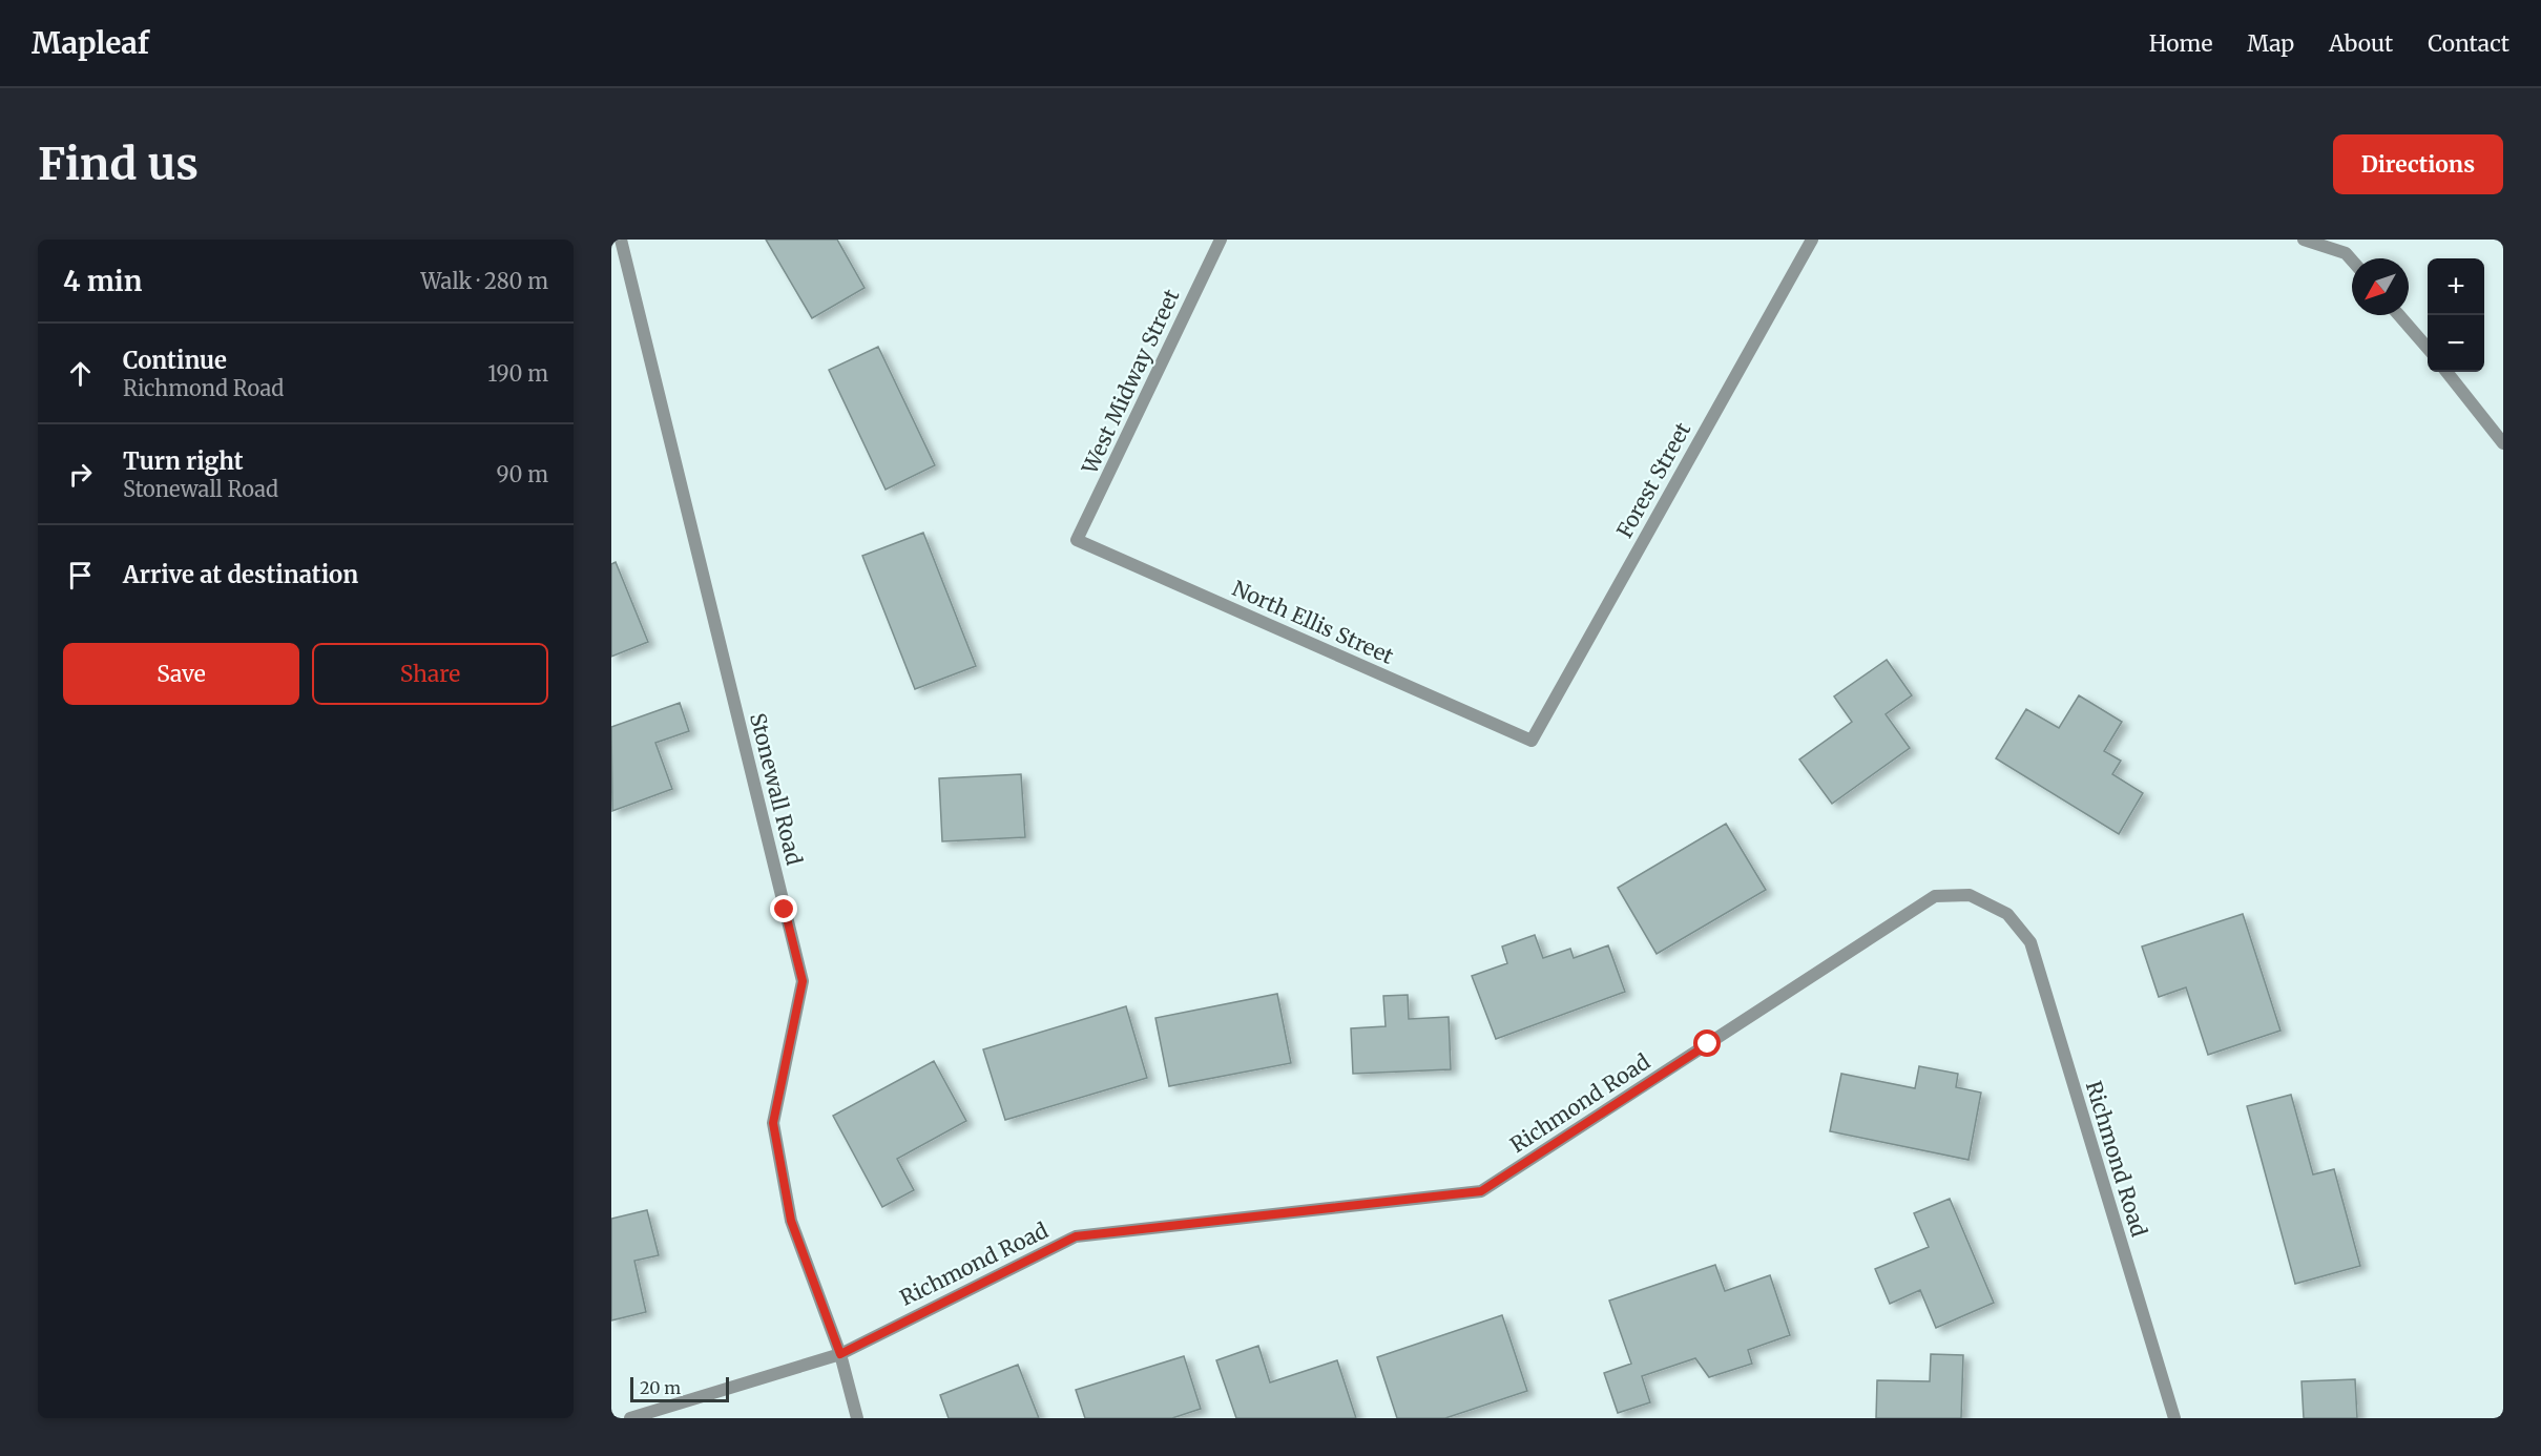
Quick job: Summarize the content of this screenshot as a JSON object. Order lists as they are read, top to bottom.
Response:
{
  "streets": {
    "street": [
      "West Midway Street",
      "Forest Street",
      "North Ellis Street",
      "Stonewall Road",
      "Richmond Road"
    ]
  },
  "crossings": [
    ["West Midway Street", "North Ellis Street"],
    ["Forest Street", "North Ellis Street"],
    ["Stonewall Road", "Richmond Road"]
  ],
  "scale_bar": "20 m",
  "north": "bottom left",
  "page": {
    "header": "Mapleaf",
    "nav": [
      "Home",
      "Map",
      "About",
      "Contact"
    ],
    "buttons": [
      "Directions",
      ["Save", "Share"]
    ],
    "title": "Find us",
    "heading": ["4 min", "Walk · 280 m"],
    "map_buttons": ["+", "−"],
    "list": [
      ["Continue", "Richmond Road", "190 m"],
      ["Turn right", "Stonewall Road", "90 m"],
      "Arrive at destination"
    ],
    "scale": "20 m"
  }
}
